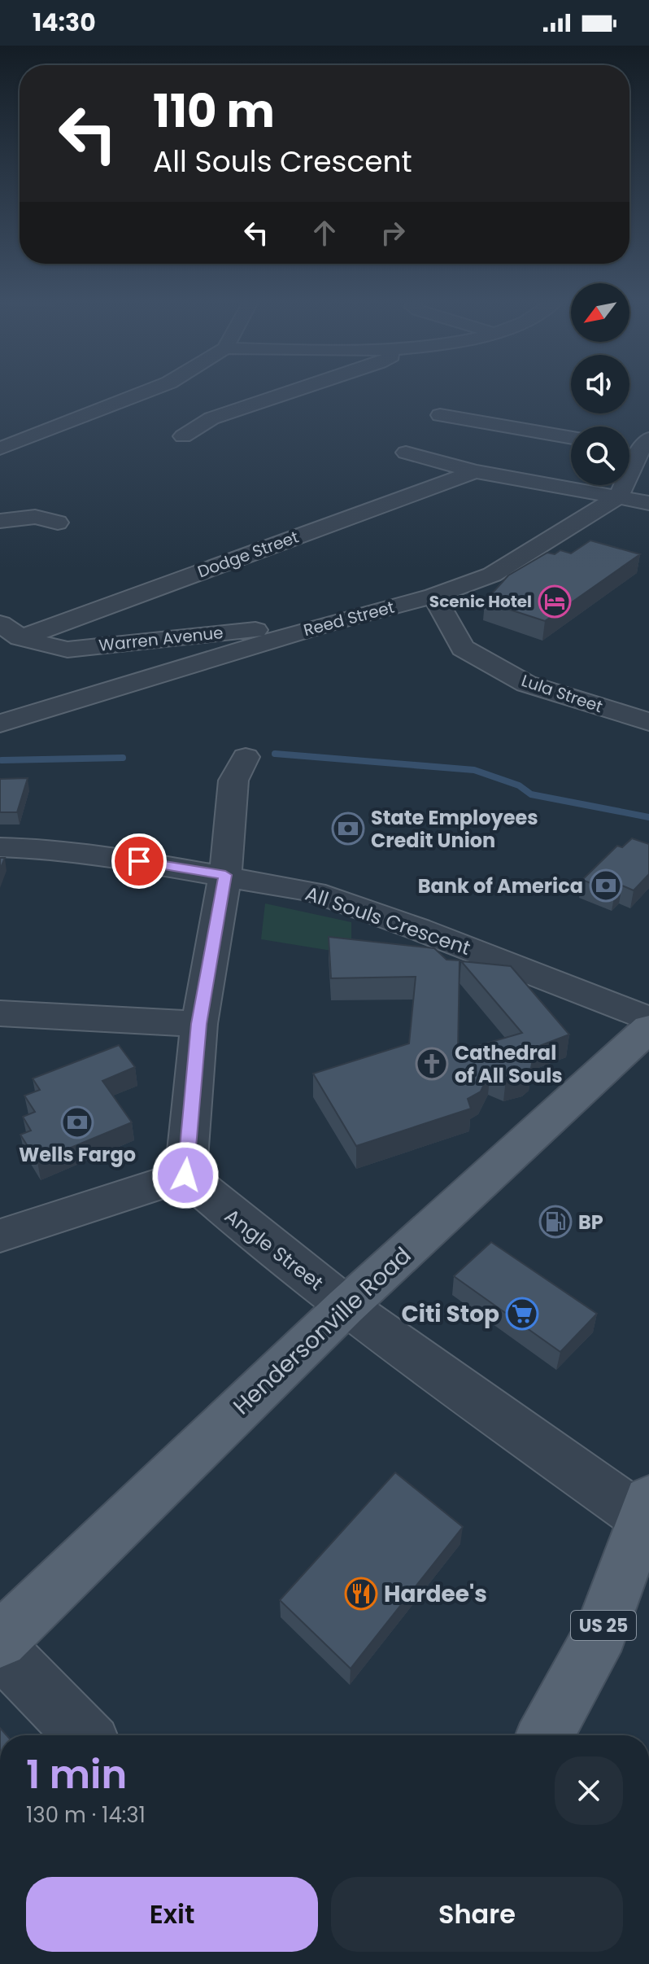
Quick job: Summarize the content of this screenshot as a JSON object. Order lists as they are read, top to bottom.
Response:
{
  "streets": {
    "main road": ["Hendersonville Road", "US 25"],
    "street": [
      "Dodge Street",
      "Reed Street",
      "Warren Avenue",
      "Lula Street",
      "All Souls Crescent",
      "Angle Street"
    ]
  },
  "crossings": [
    ["Dodge Street", "Warren Avenue"],
    ["Reed Street", "Warren Avenue"],
    ["Reed Street", "Lula Street"],
    ["Angle Street", "Hendersonville Road"],
    ["Angle Street", "US 25"]
  ],
  "places": {
    "hotel": ["Scenic Hotel"],
    "bank": ["State Employees Credit Union", "Bank of America", "Wells Fargo"],
    "church": ["Cathedral of All Souls"],
    "fuel station": ["BP"],
    "supermarket": ["Citi Stop"],
    "restaurant": ["Hardee's"]
  },
  "north": "bottom left",
  "page": {
    "status": "14:30",
    "turn": ["110 m", "All Souls Crescent"],
    "heading": ["1 min", "130 m · 14:31"],
    "buttons": ["Exit", "Share"]
  }
}
